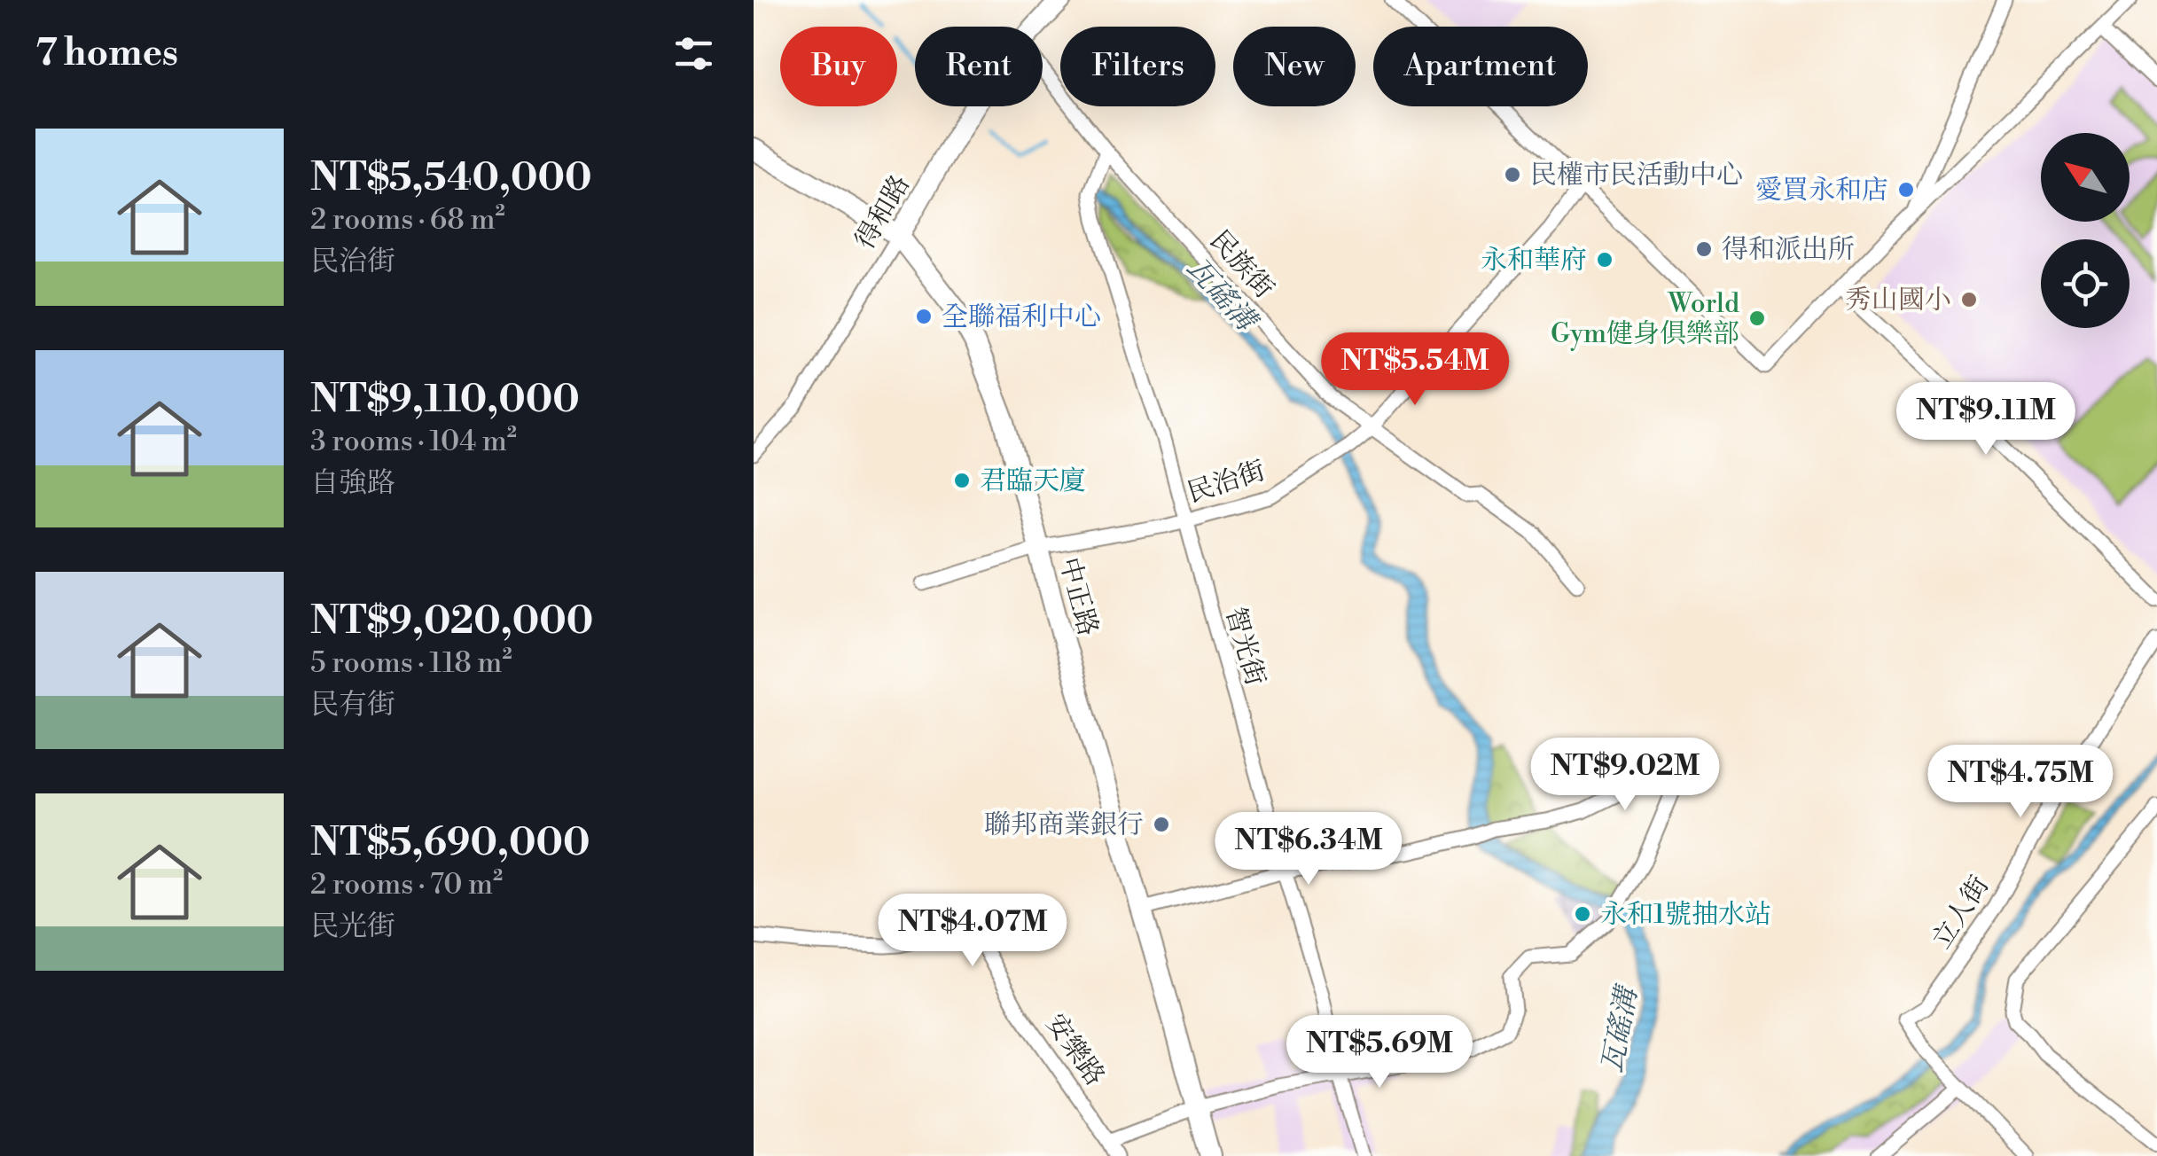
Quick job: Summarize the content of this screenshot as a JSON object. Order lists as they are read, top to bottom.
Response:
{
  "streets": {
    "street": [
      "得和路",
      "民族街",
      "民治街",
      "中正路",
      "智光街",
      "立人街",
      "安樂路"
    ]
  },
  "crossings": [
    ["得和路", "中正路"],
    ["民族街", "民治街"],
    ["民族街", "智光街"],
    ["民治街", "中正路"],
    ["民治街", "智光街"]
  ],
  "water": ["瓦磘溝"],
  "places": [
    "民權市民活動中心",
    "愛買永和店",
    "得和派出所",
    "永和華府",
    "秀山國小",
    "全聯福利中心",
    "World Gym健身俱樂部",
    "君臨天廈",
    "聯邦商業銀行",
    "永和1號抽水站"
  ],
  "north": "top left",
  "page": {
    "heading": "7 homes",
    "chip": [
      "Buy",
      "Rent",
      "Filters",
      "New",
      "Apartment"
    ],
    "list": [
      {
        "name": "NT$5,540,000",
        "note": "2 rooms · 68 m² · 民治街"
      },
      {
        "name": "NT$9,110,000",
        "note": "3 rooms · 104 m² · 自強路"
      },
      {
        "name": "NT$9,020,000",
        "note": "5 rooms · 118 m² · 民有街"
      },
      {
        "name": "NT$5,690,000",
        "note": "2 rooms · 70 m² · 民光街"
      }
    ],
    "price": [
      "NT$5.54M",
      "NT$9.11M",
      "NT$9.02M",
      "NT$4.75M",
      "NT$6.34M",
      "NT$4.07M",
      "NT$5.69M"
    ]
  }
}
